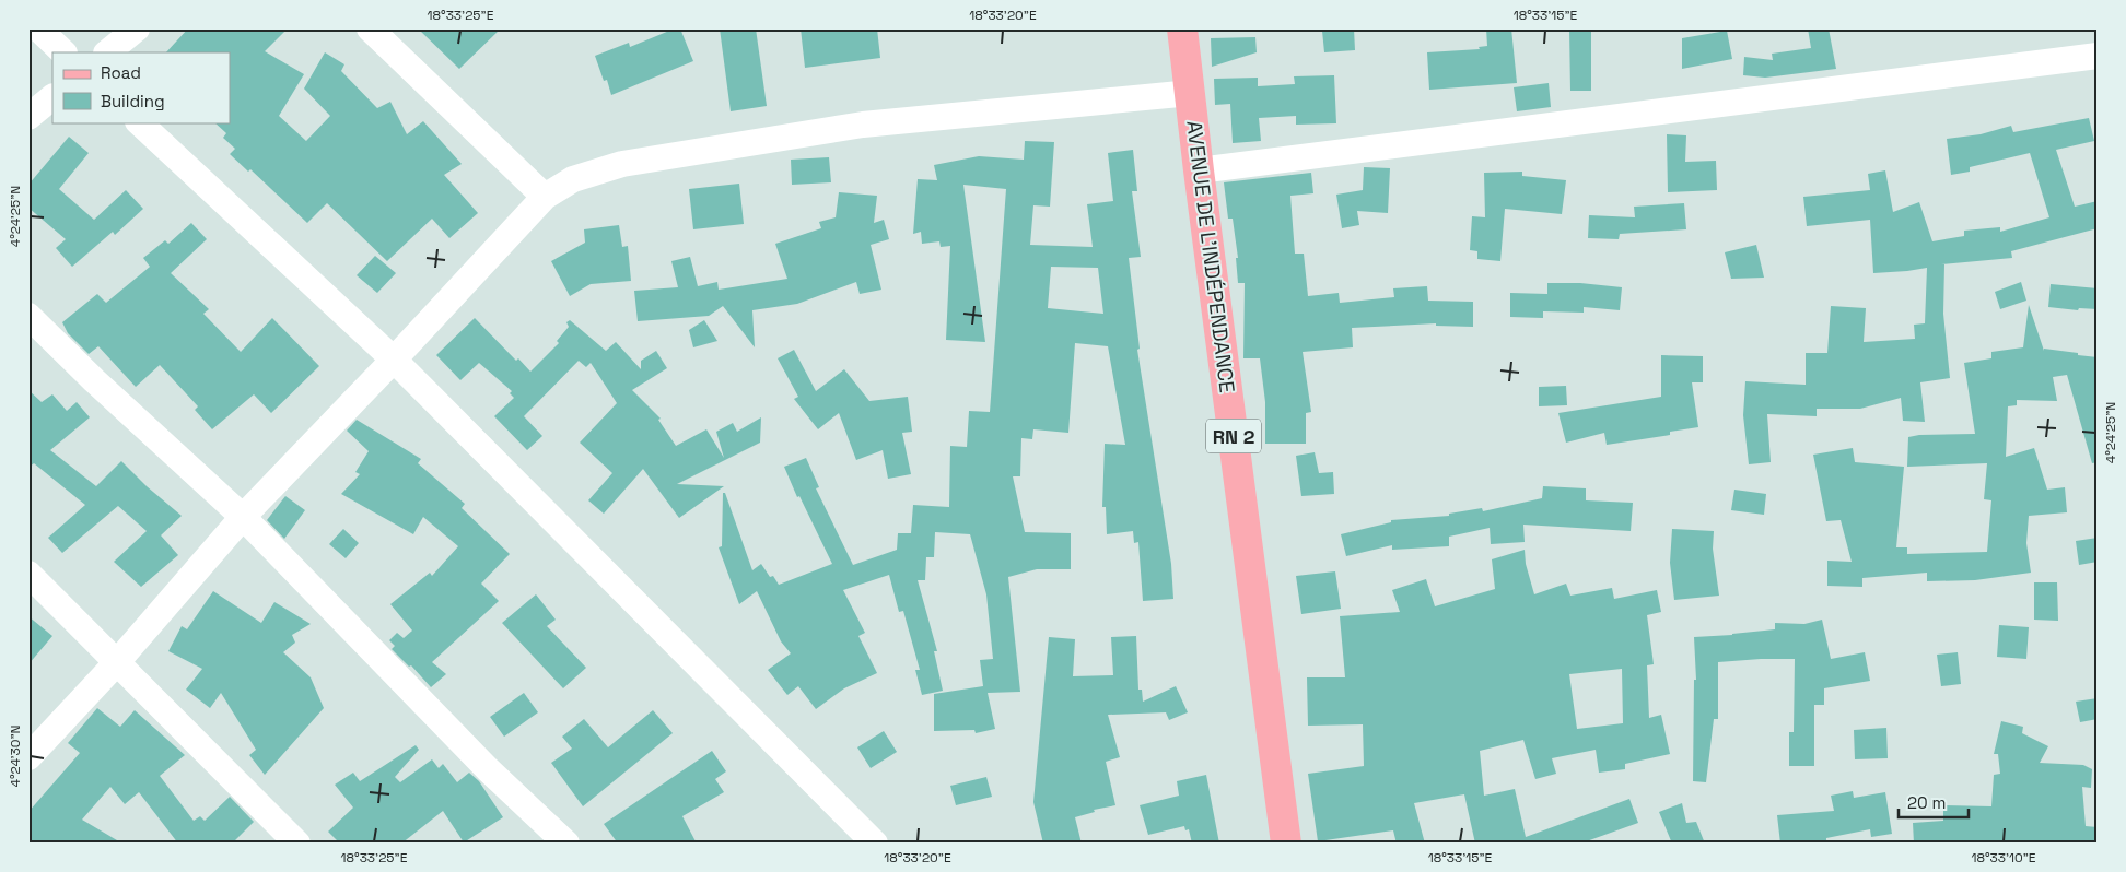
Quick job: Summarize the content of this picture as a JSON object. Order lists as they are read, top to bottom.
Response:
{
  "streets": {
    "main road": ["AVENUE DE L'INDÉPENDANCE", "RN 2"]
  },
  "legend": ["Road", "Building"],
  "scale_bar": "20 m",
  "coordinates": [
    "18°33'25\"E",
    "18°33'20\"E",
    "18°33'15\"E",
    "4°24'25\"N",
    "4°24'30\"N",
    "18°33'10\"E"
  ]
}
